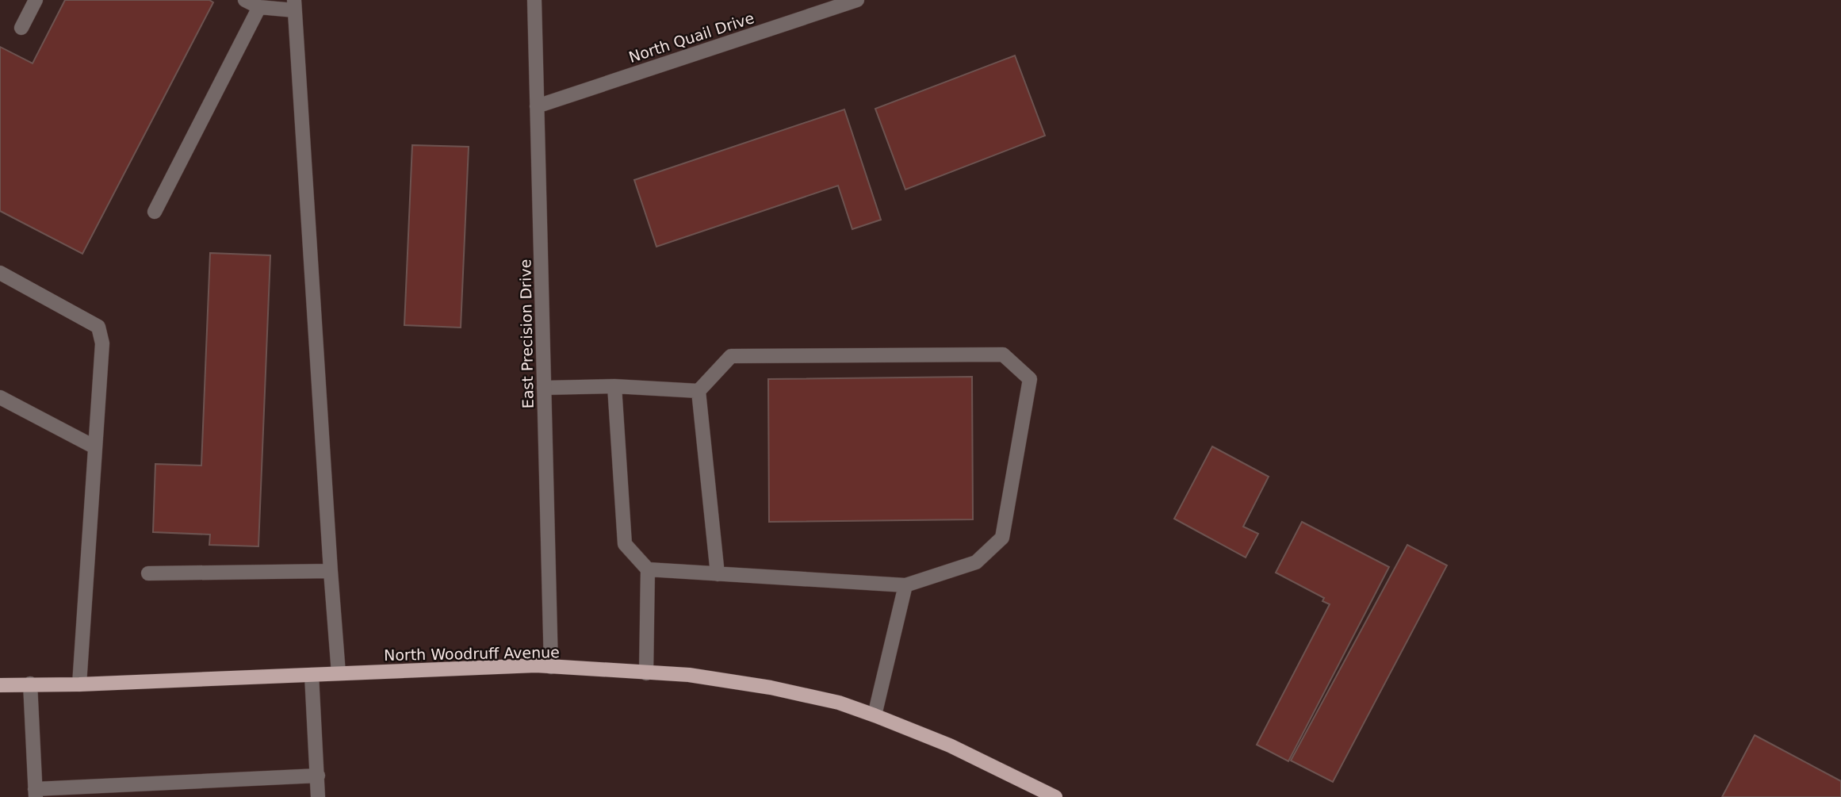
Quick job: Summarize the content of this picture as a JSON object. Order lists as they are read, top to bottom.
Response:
{
  "streets": {
    "main road": ["North Woodruff Avenue"],
    "street": ["North Quail Drive", "East Precision Drive"]
  },
  "crossings": [
    ["North Quail Drive", "East Precision Drive"],
    ["East Precision Drive", "North Woodruff Avenue"]
  ]
}
